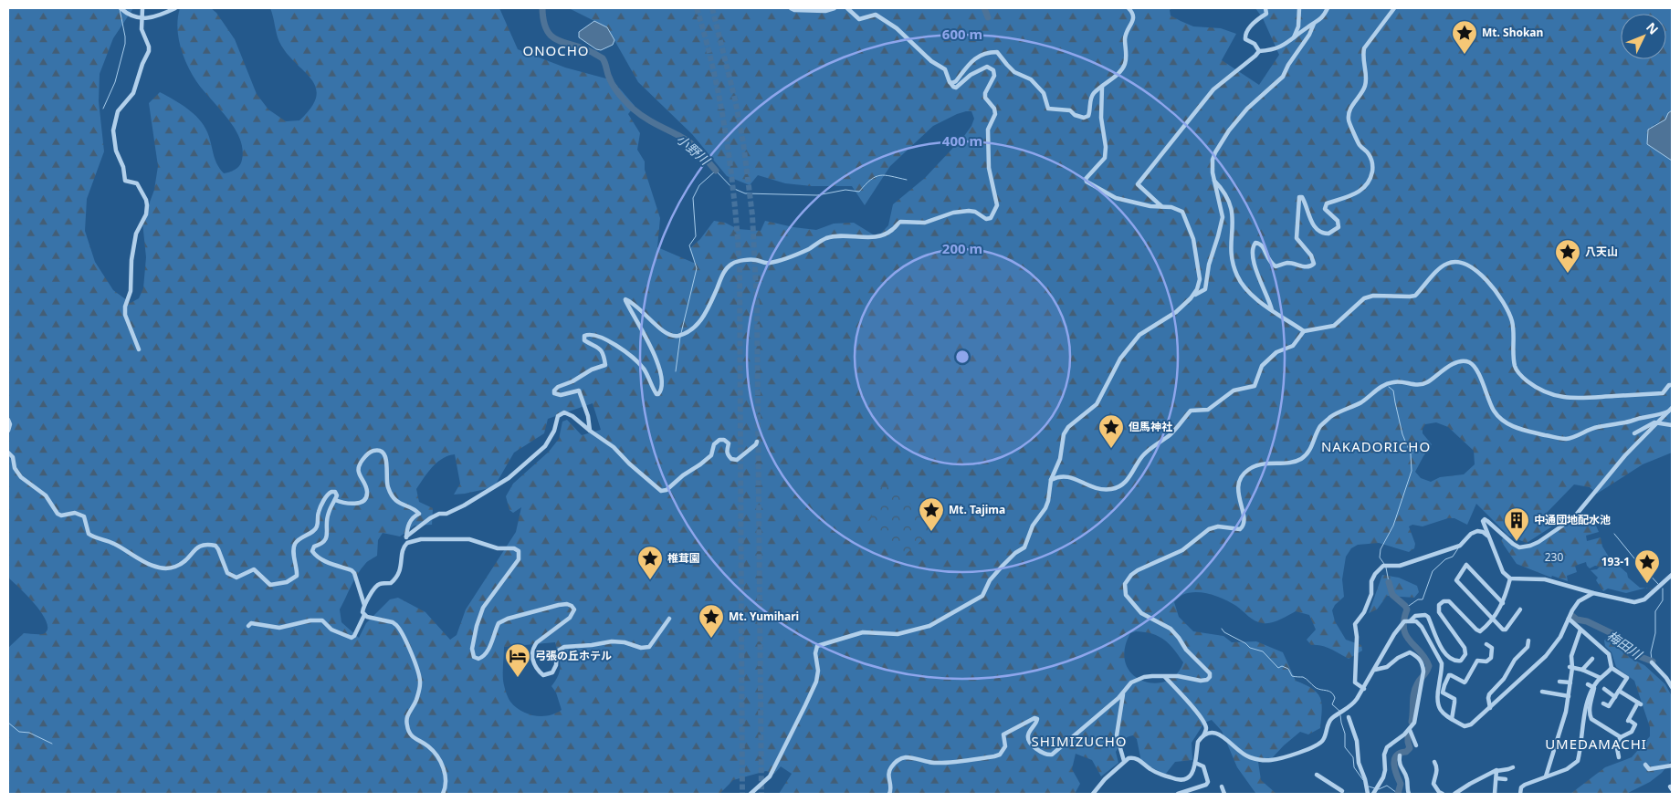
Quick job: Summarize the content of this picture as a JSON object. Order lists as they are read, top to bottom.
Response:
{
  "districts": [
    "ONOCHO",
    "NAKADORICHO",
    "SHIMIZUCHO",
    "UMEDAMACHI"
  ],
  "water": ["小野川", "梅田川"],
  "parks": ["230"],
  "places": {
    "place": [
      "Mt. Shokan",
      "八天山",
      "但馬神社",
      "Mt. Tajima",
      "椎茸園",
      "193-1",
      "Mt. Yumihari"
    ],
    "building": ["中通団地配水池"],
    "hotel": ["弓張の丘ホテル"]
  },
  "north": "top right",
  "rings": ["600 m", "400 m", "200 m"]
}
